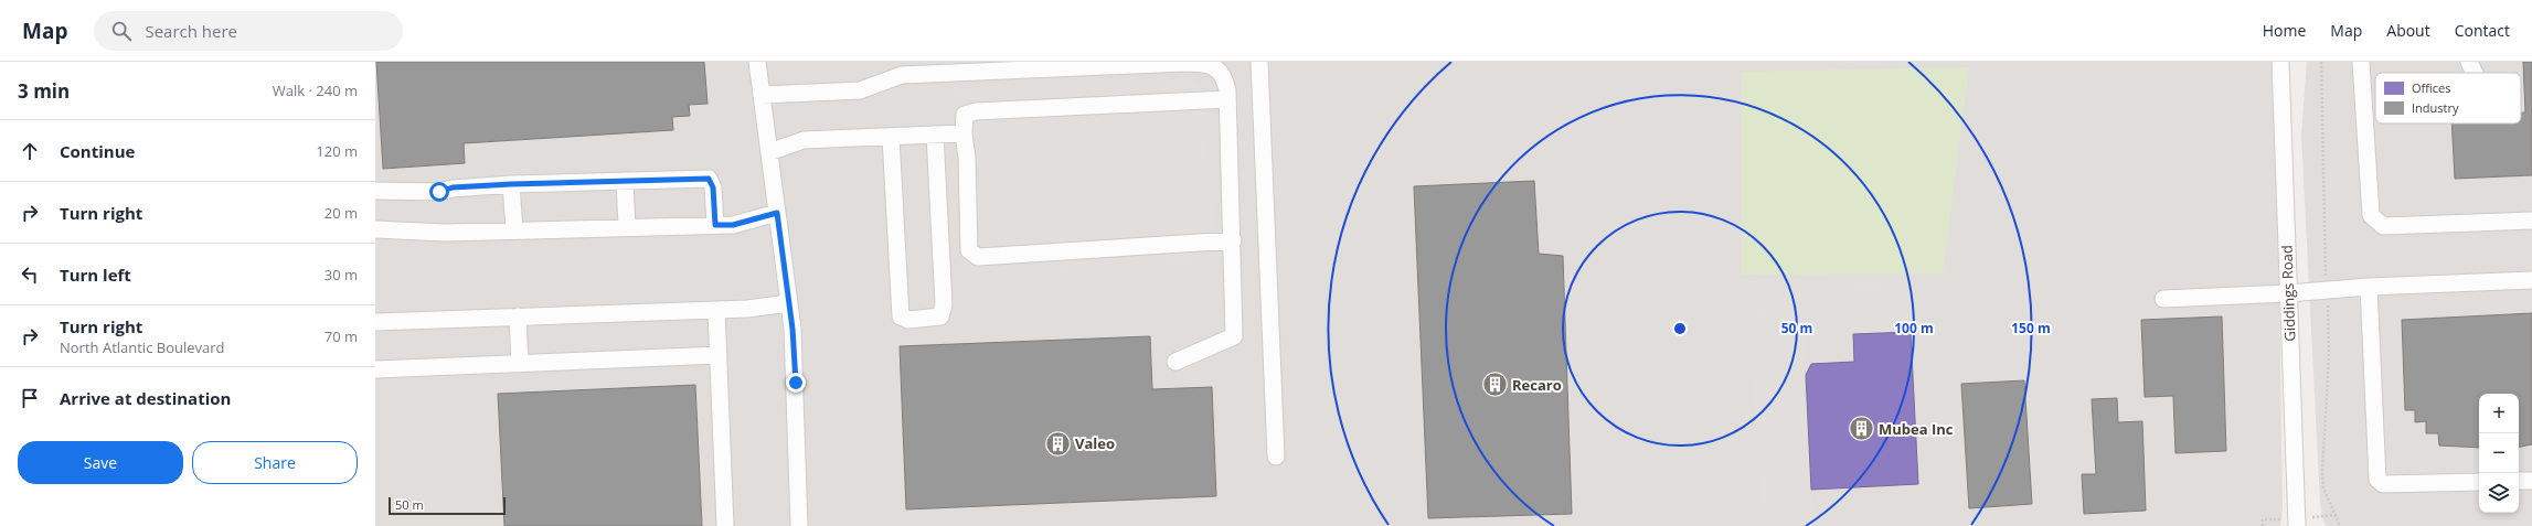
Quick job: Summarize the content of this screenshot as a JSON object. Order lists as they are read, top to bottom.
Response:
{
  "streets": {
    "street": ["Giddings Road"]
  },
  "places": {
    "building": ["Recaro", "Mubea Inc", "Valeo"]
  },
  "legend": ["Offices", "Industry"],
  "scale_bar": "50 m",
  "page": {
    "header": "Map",
    "search": "Search here",
    "nav": [
      "Home",
      "Map",
      "About",
      "Contact"
    ],
    "heading": ["3 min", "Walk · 240 m"],
    "list": [
      ["Continue", "120 m"],
      ["Turn right", "20 m"],
      ["Turn left", "30 m"],
      ["Turn right", "North Atlantic Boulevard", "70 m"],
      "Arrive at destination"
    ],
    "map_buttons": ["+", "−"],
    "buttons": ["Save", "Share"],
    "scale": "50 m"
  },
  "rings": ["50 m", "100 m", "150 m"]
}
